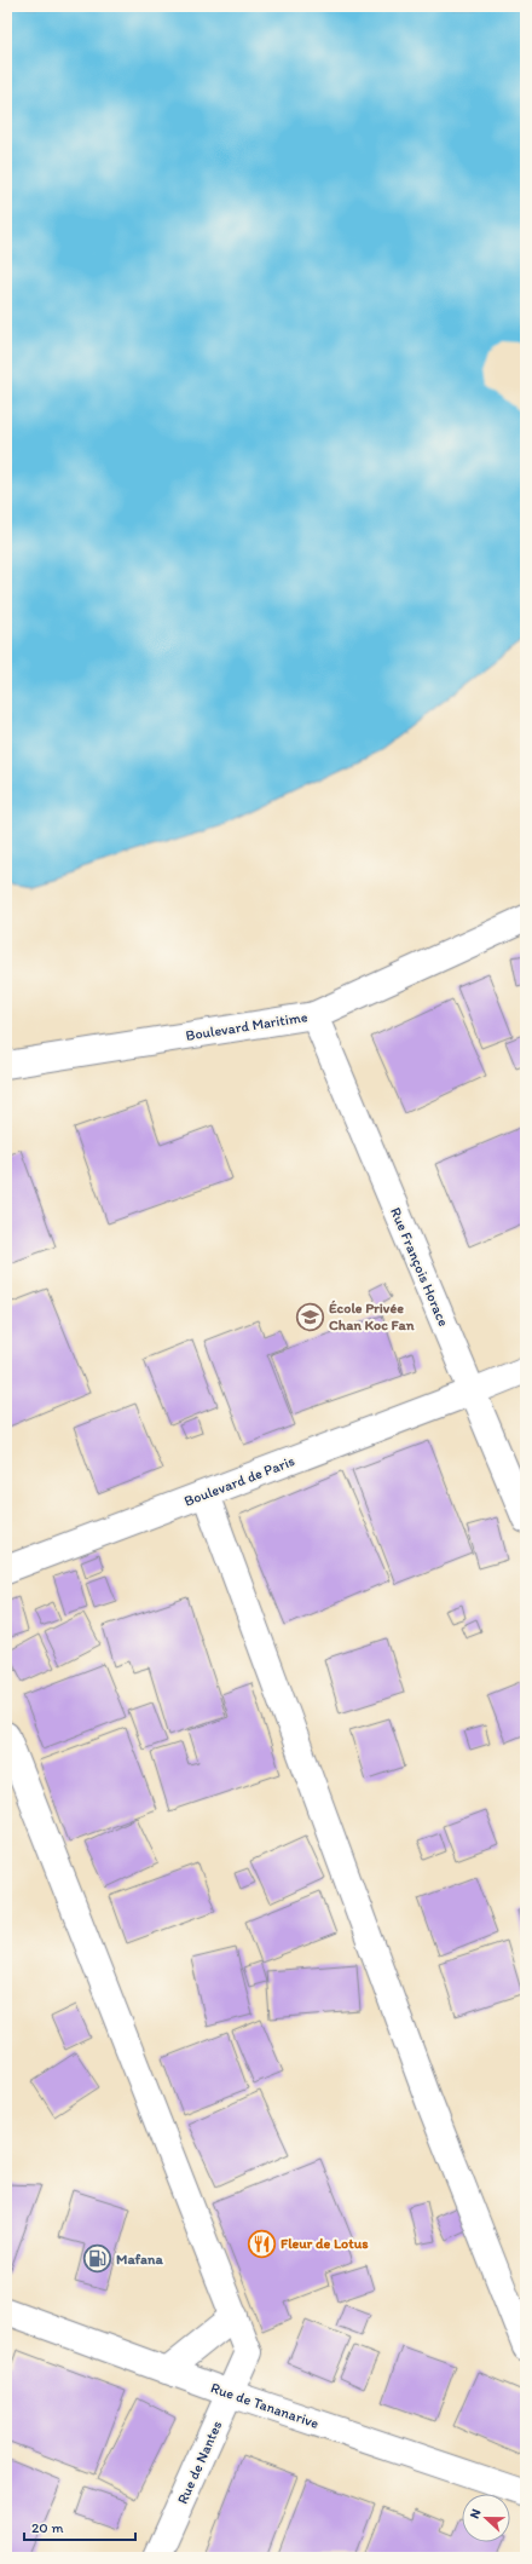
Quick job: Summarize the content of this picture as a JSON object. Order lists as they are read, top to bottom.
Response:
{
  "streets": {
    "street": [
      "Boulevard Maritime",
      "Rue François Horace",
      "Boulevard de Paris",
      "Rue de Tananarive",
      "Rue de Nantes"
    ]
  },
  "crossings": [
    ["Boulevard Maritime", "Rue François Horace"],
    ["Rue François Horace", "Boulevard de Paris"],
    ["Rue de Tananarive", "Rue de Nantes"]
  ],
  "places": {
    "school or university": ["École Privée Chan Koc Fan"],
    "restaurant": ["Fleur de Lotus"],
    "fuel station": ["Mafana"]
  },
  "scale_bar": "20 m",
  "north": "left"
}
